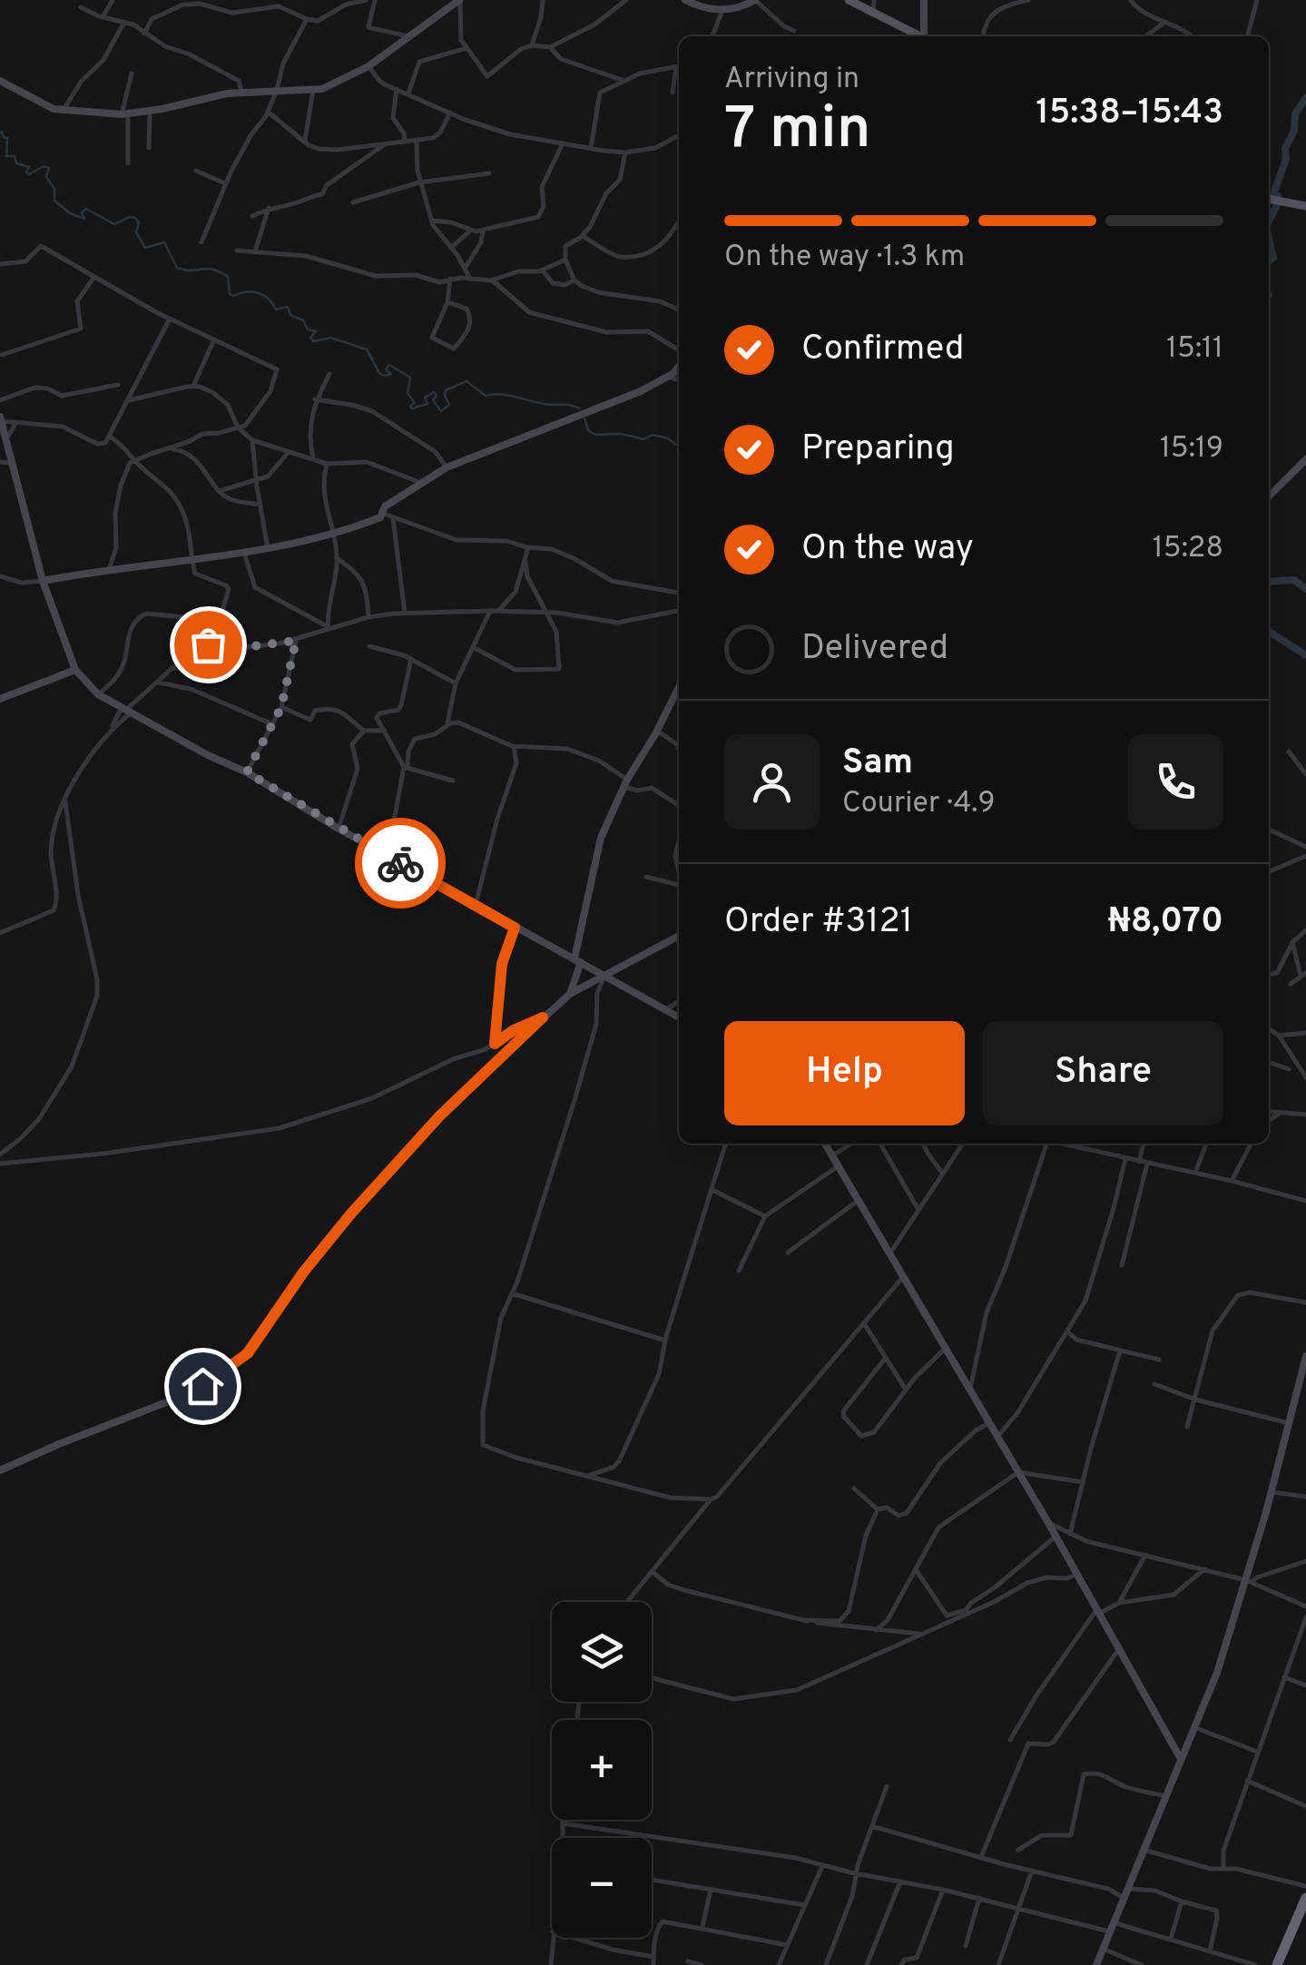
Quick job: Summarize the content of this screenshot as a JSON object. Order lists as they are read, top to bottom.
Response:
{
  "page": {
    "heading": ["7 min", "Arriving in", "15:38–15:43"],
    "panel": [
      "Sam",
      "Courier · 4.9",
      "Order #3121",
      "₦8,070"
    ],
    "bar": "On the way · 1.3 km",
    "list": [
      ["Confirmed", "15:11"],
      ["Preparing", "15:19"],
      ["On the way", "15:28"],
      "Delivered"
    ],
    "buttons": ["Help", "Share"],
    "map_buttons": ["+", "−"]
  }
}
